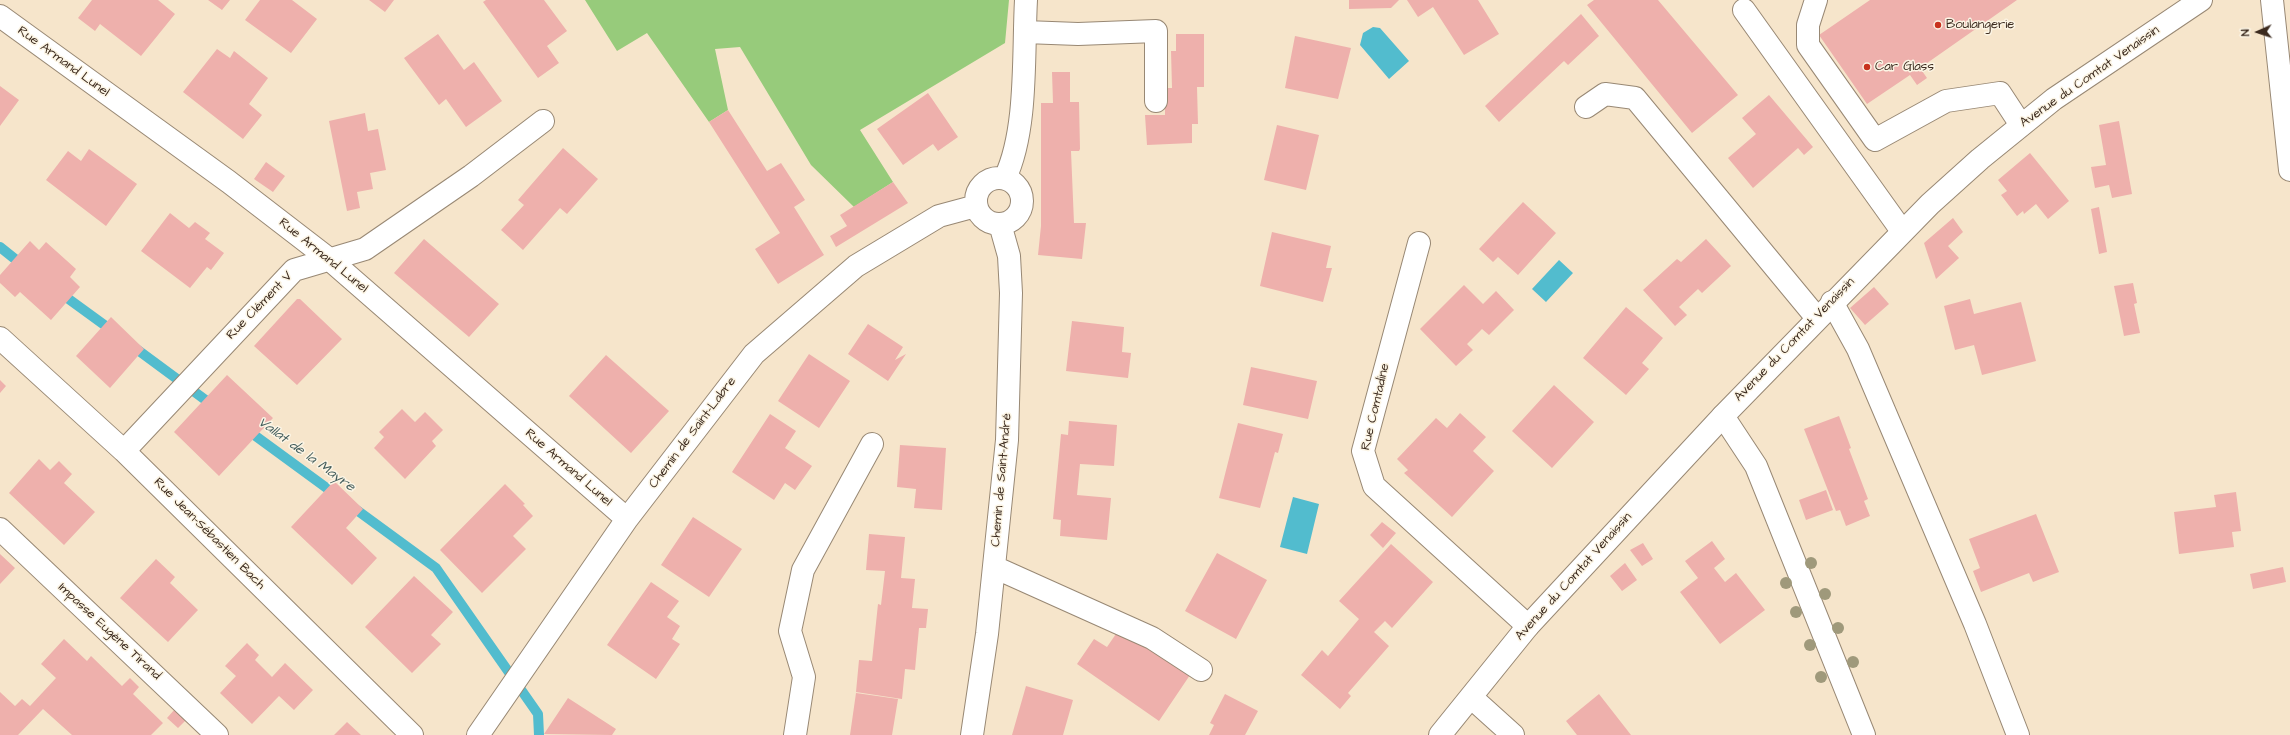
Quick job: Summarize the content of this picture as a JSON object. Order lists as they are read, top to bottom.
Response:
{
  "streets": {
    "street": [
      "Rue Armand Lunel",
      "Avenue du Comtat Venaissin",
      "Rue Clément V",
      "Rue Comtadine",
      "Chemin de Saint-Labre",
      "Chemin de Saint-André",
      "Rue Jean-Sébastien Bach",
      "Impasse Eugène Tirand"
    ]
  },
  "crossings": [
    ["Rue Armand Lunel", "Rue Clément V"],
    ["Rue Armand Lunel", "Chemin de Saint-Labre"],
    ["Avenue du Comtat Venaissin", "Rue Comtadine"],
    ["Rue Clément V", "Rue Jean-Sébastien Bach"],
    ["Chemin de Saint-Labre", "Chemin de Saint-André"]
  ],
  "water": ["Vallat de la Mayre"],
  "places": ["Boulangerie", "Car Glass"],
  "north": "left"
}
